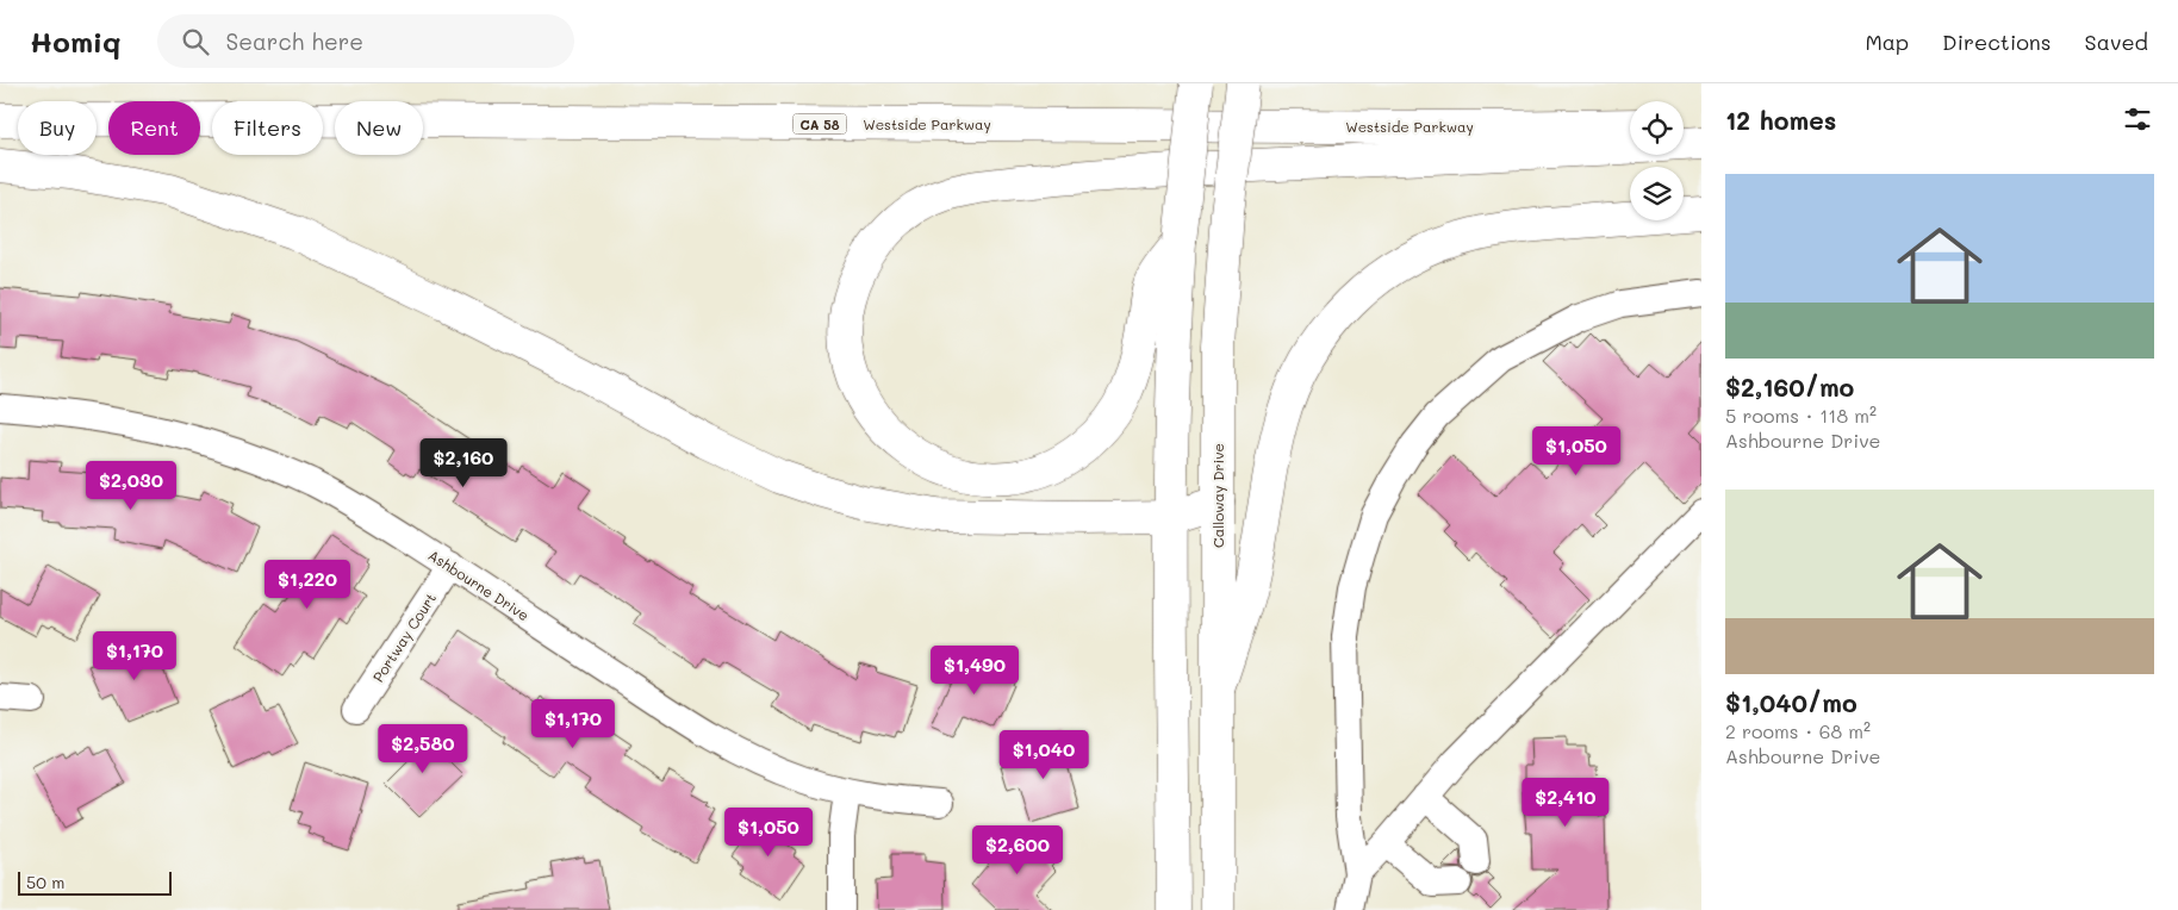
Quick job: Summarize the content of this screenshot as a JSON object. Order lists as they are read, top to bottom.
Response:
{
  "streets": {
    "main road": ["CA 58", "Westside Parkway", "Calloway Drive"],
    "street": ["Ashbourne Drive", "Portway Court"]
  },
  "crossings": [
    ["Ashbourne Drive", "Portway Court"]
  ],
  "scale_bar": "50 m",
  "page": {
    "header": "Homiq",
    "search": "Search here",
    "nav": ["Map", "Directions", "Saved"],
    "heading": "12 homes",
    "chip": [
      "Buy",
      "Rent",
      "Filters",
      "New"
    ],
    "list": [
      {
        "name": "$2,160/mo",
        "note": "5 rooms · 118 m² · Ashbourne Drive"
      },
      {
        "name": "$1,040/mo",
        "note": "2 rooms · 68 m² · Ashbourne Drive"
      }
    ],
    "price": [
      "$1,050",
      "$2,160",
      "$2,030",
      "$1,220",
      "$1,170",
      "$1,490",
      "$1,170",
      "$2,580",
      "$1,040",
      "$2,410",
      "$1,050",
      "$2,600"
    ],
    "scale": "50 m"
  }
}
